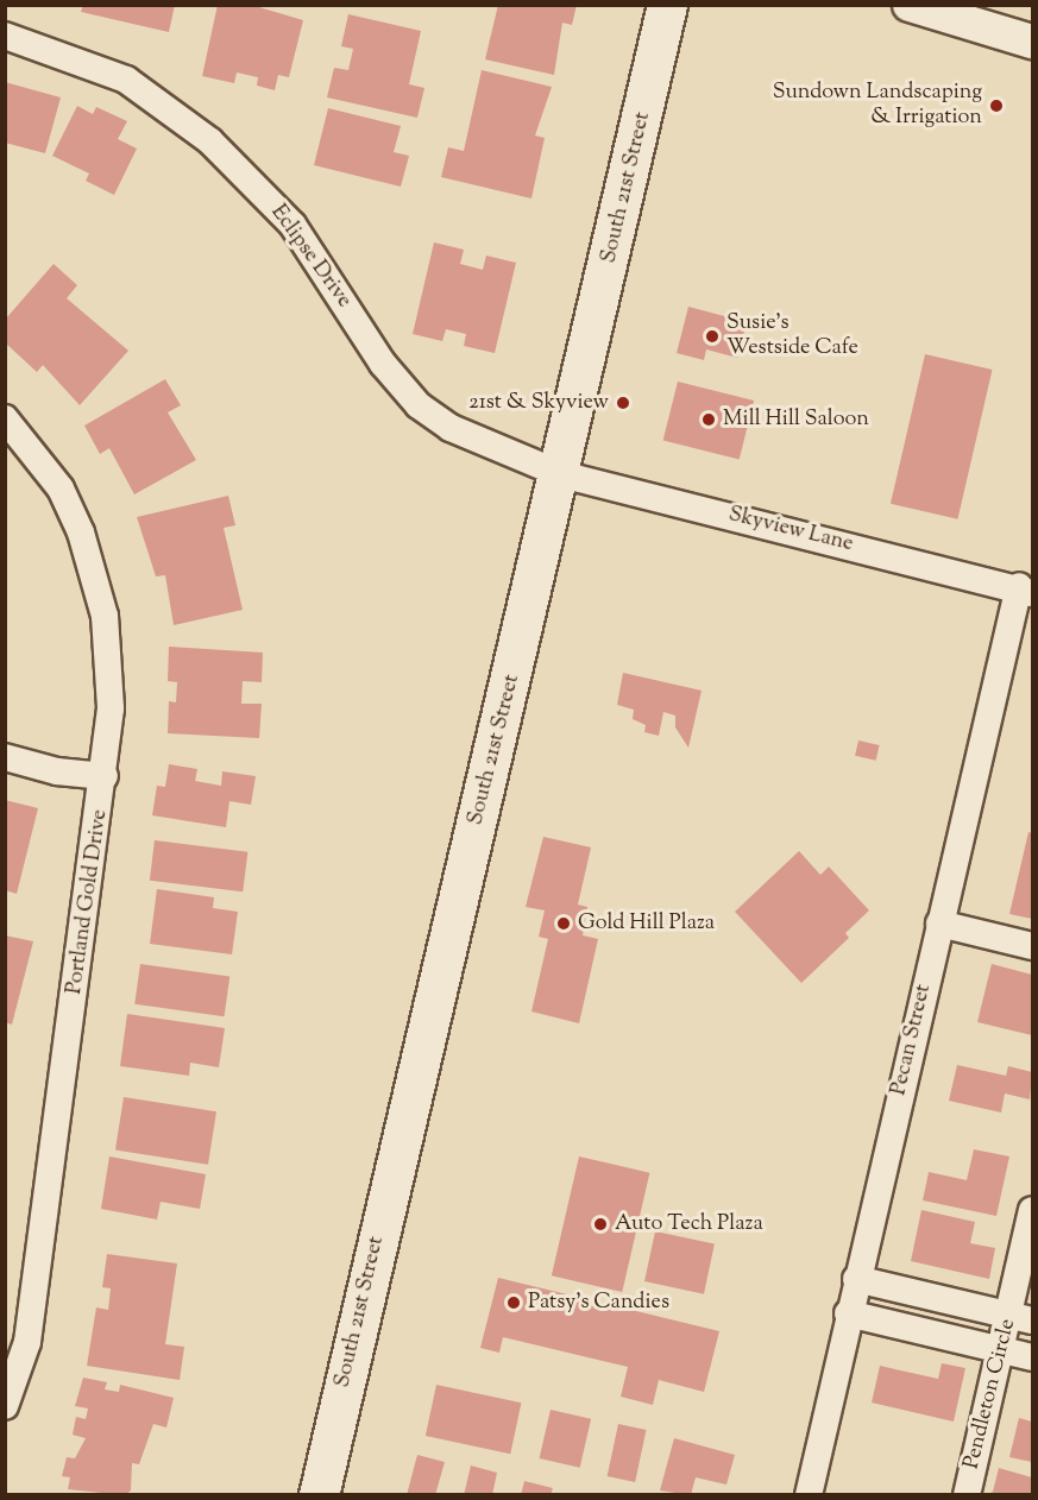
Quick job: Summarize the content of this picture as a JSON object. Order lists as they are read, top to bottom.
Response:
{
  "streets": {
    "main road": ["South 21st Street"],
    "street": [
      "Eclipse Drive",
      "Skyview Lane",
      "Portland Gold Drive",
      "Pecan Street",
      "Pendleton Circle"
    ]
  },
  "crossings": [
    ["South 21st Street", "Eclipse Drive"],
    ["South 21st Street", "Skyview Lane"],
    ["Eclipse Drive", "Skyview Lane"],
    ["Skyview Lane", "Pecan Street"]
  ],
  "places": [
    "Sundown Landscaping & Irrigation",
    "Susie's Westside Cafe",
    "21st & Skyview",
    "Mill Hill Saloon",
    "Gold Hill Plaza",
    "Auto Tech Plaza",
    "Patsy's Candies"
  ]
}
